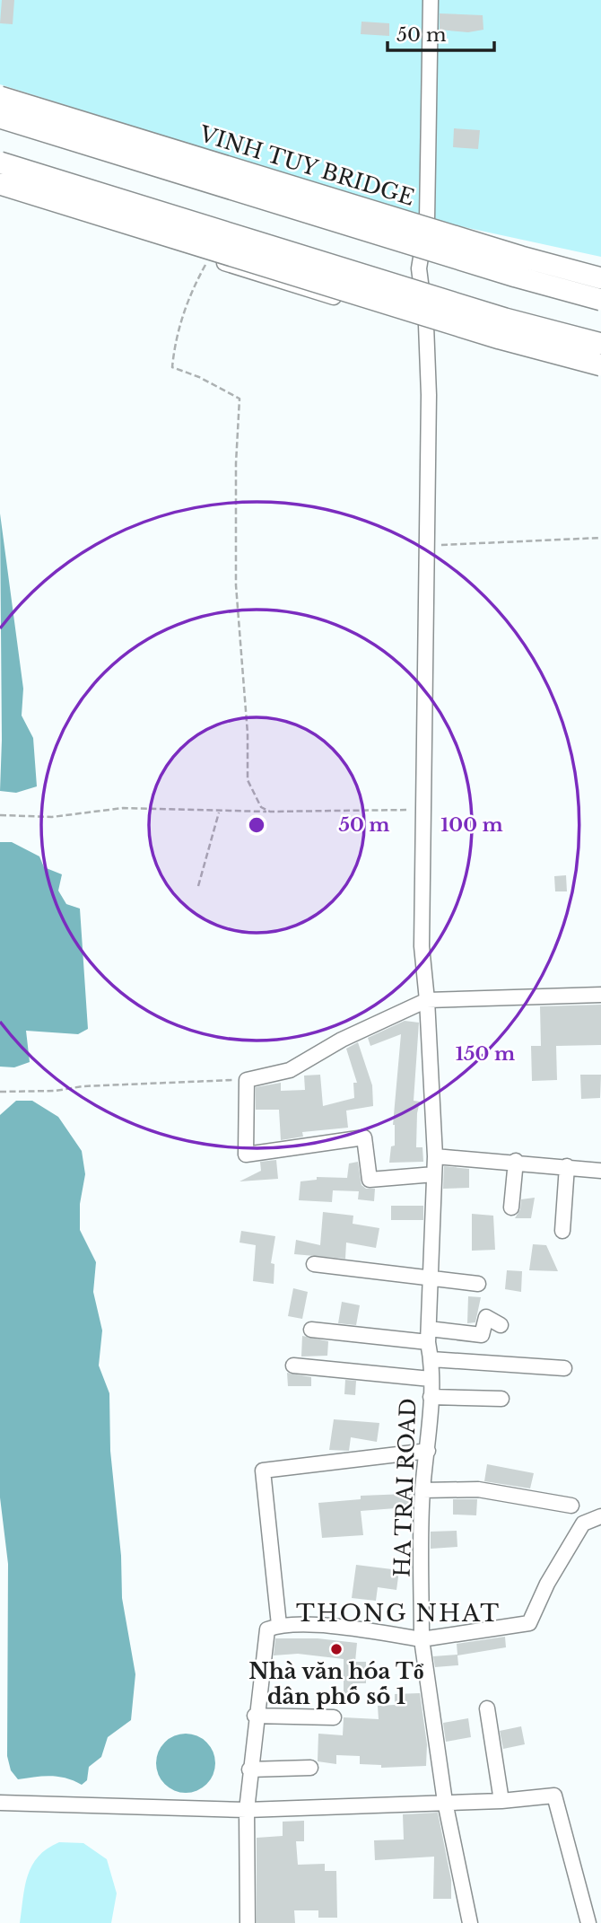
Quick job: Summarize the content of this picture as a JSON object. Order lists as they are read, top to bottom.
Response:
{
  "streets": {
    "highway": ["VINH TUY BRIDGE"],
    "street": ["HA TRAI ROAD"]
  },
  "districts": ["THONG NHAT"],
  "places": ["Nhà văn hóa Tổ dân phố số 1"],
  "scale_bar": "50 m",
  "rings": ["50 m", "100 m", "150 m"]
}
